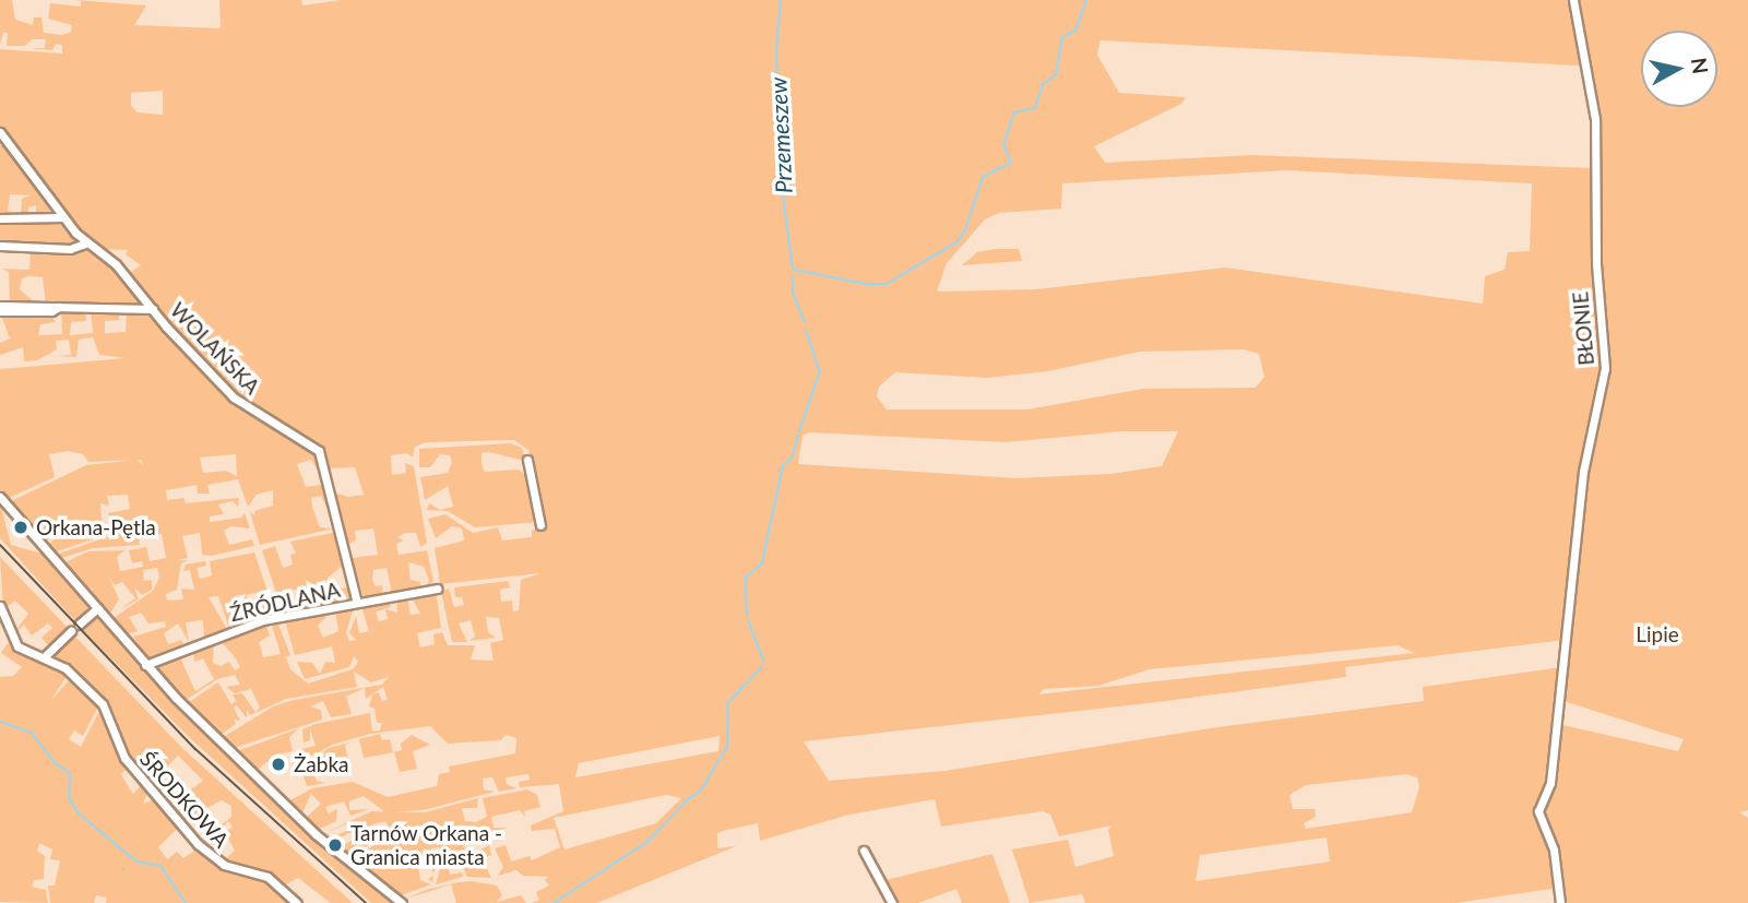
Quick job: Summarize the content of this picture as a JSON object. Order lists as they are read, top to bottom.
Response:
{
  "streets": {
    "street": [
      "BŁONIE",
      "WOLAŃSKA",
      "ŹRÓDLANA",
      "ŚRODKOWA"
    ]
  },
  "crossings": [
    ["WOLAŃSKA", "ŹRÓDLANA"]
  ],
  "water": ["Przemeszew"],
  "parks": ["Lipie"],
  "places": ["Orkana-Pętla", "Żabka", "Tarnów Orkana - Granica miasta"],
  "north": "right"
}
